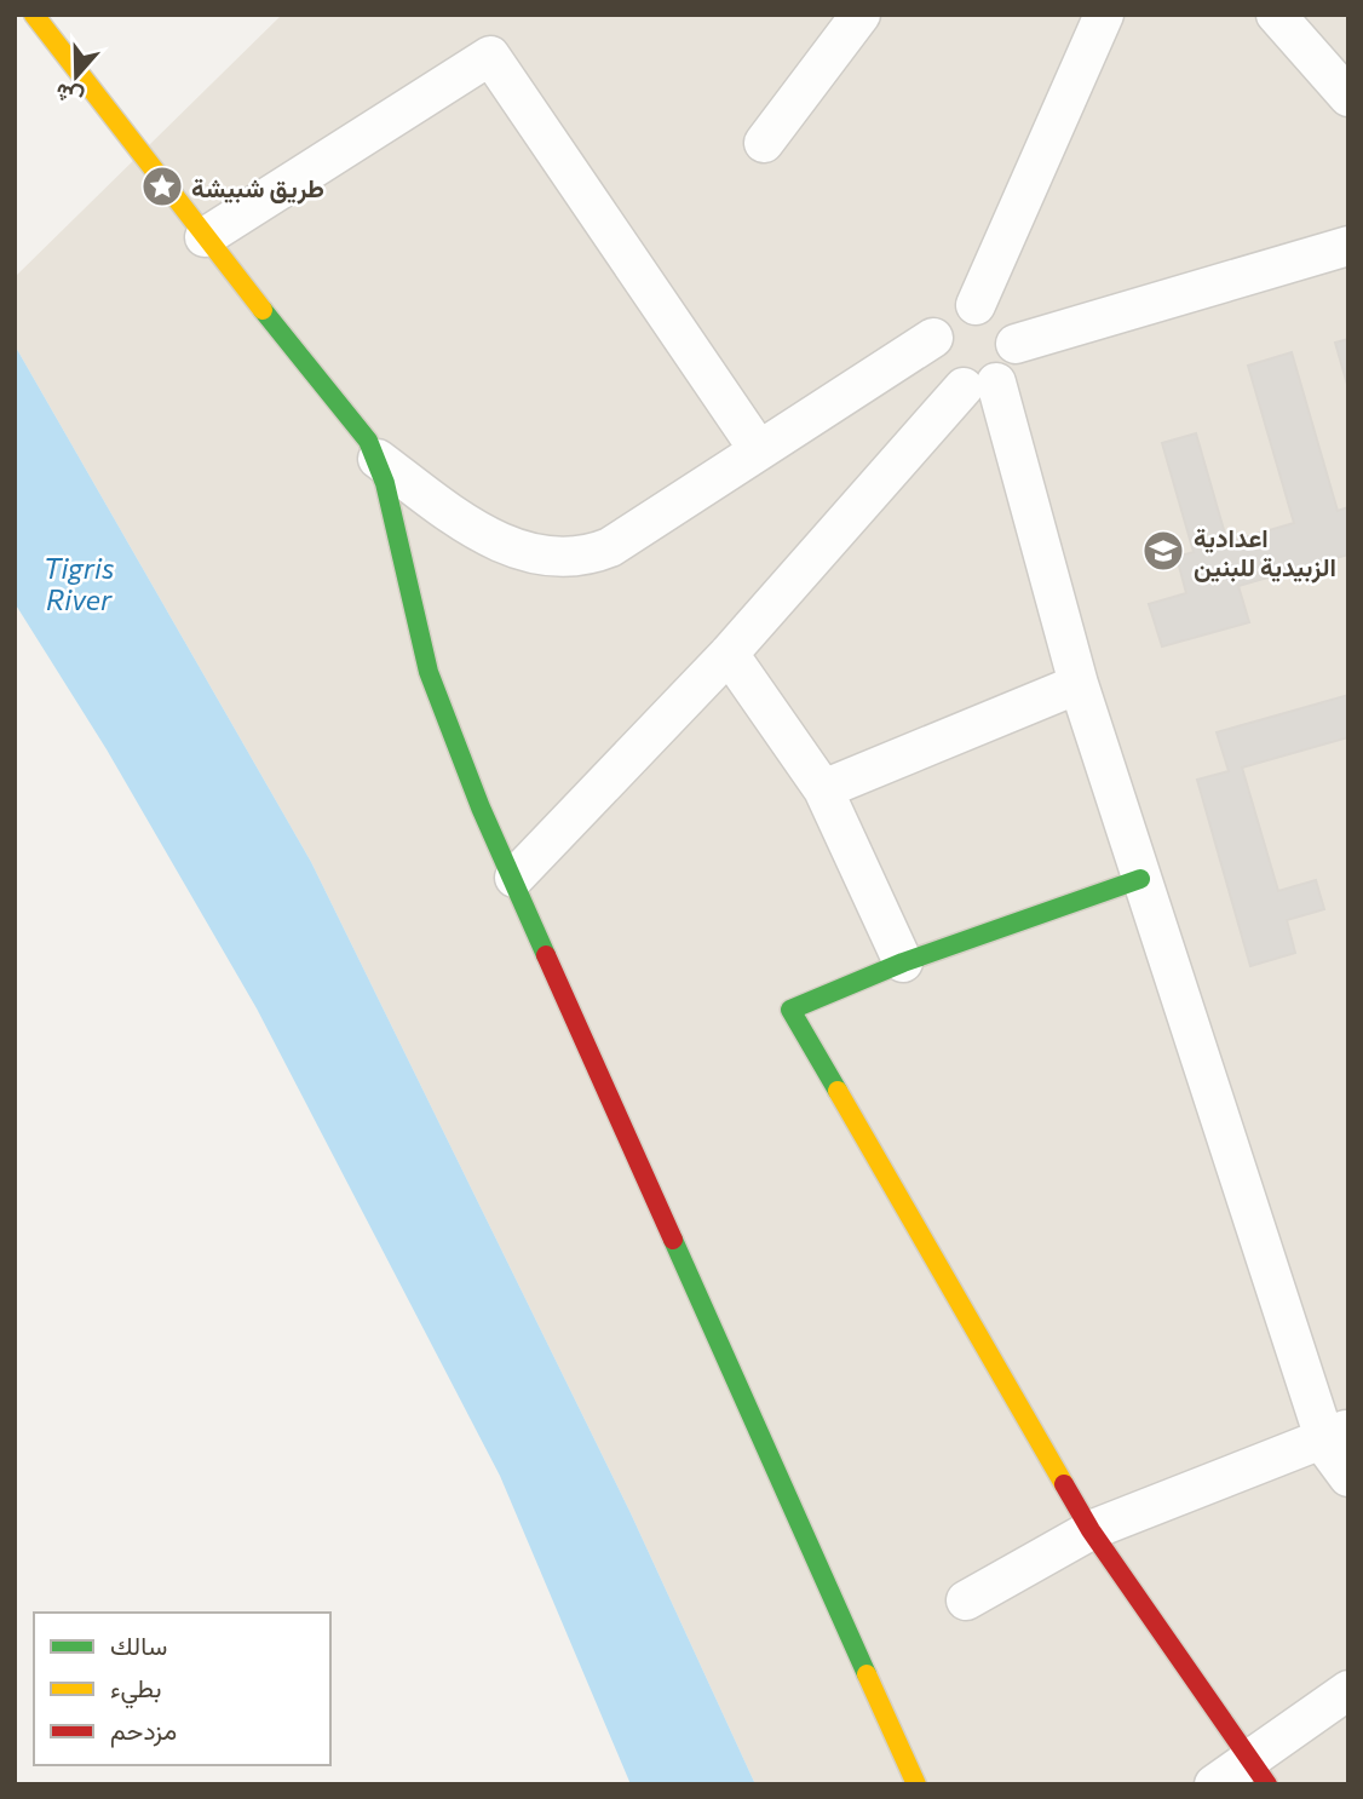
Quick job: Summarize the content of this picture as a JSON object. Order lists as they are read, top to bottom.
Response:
{
  "water": ["Tigris River"],
  "places": {
    "place": ["طريق شبيشة"],
    "school or university": ["اعدادية الزبيدية للبنين"]
  },
  "legend": ["سالك", "بطيء", "مزدحم"],
  "north": "bottom"
}
